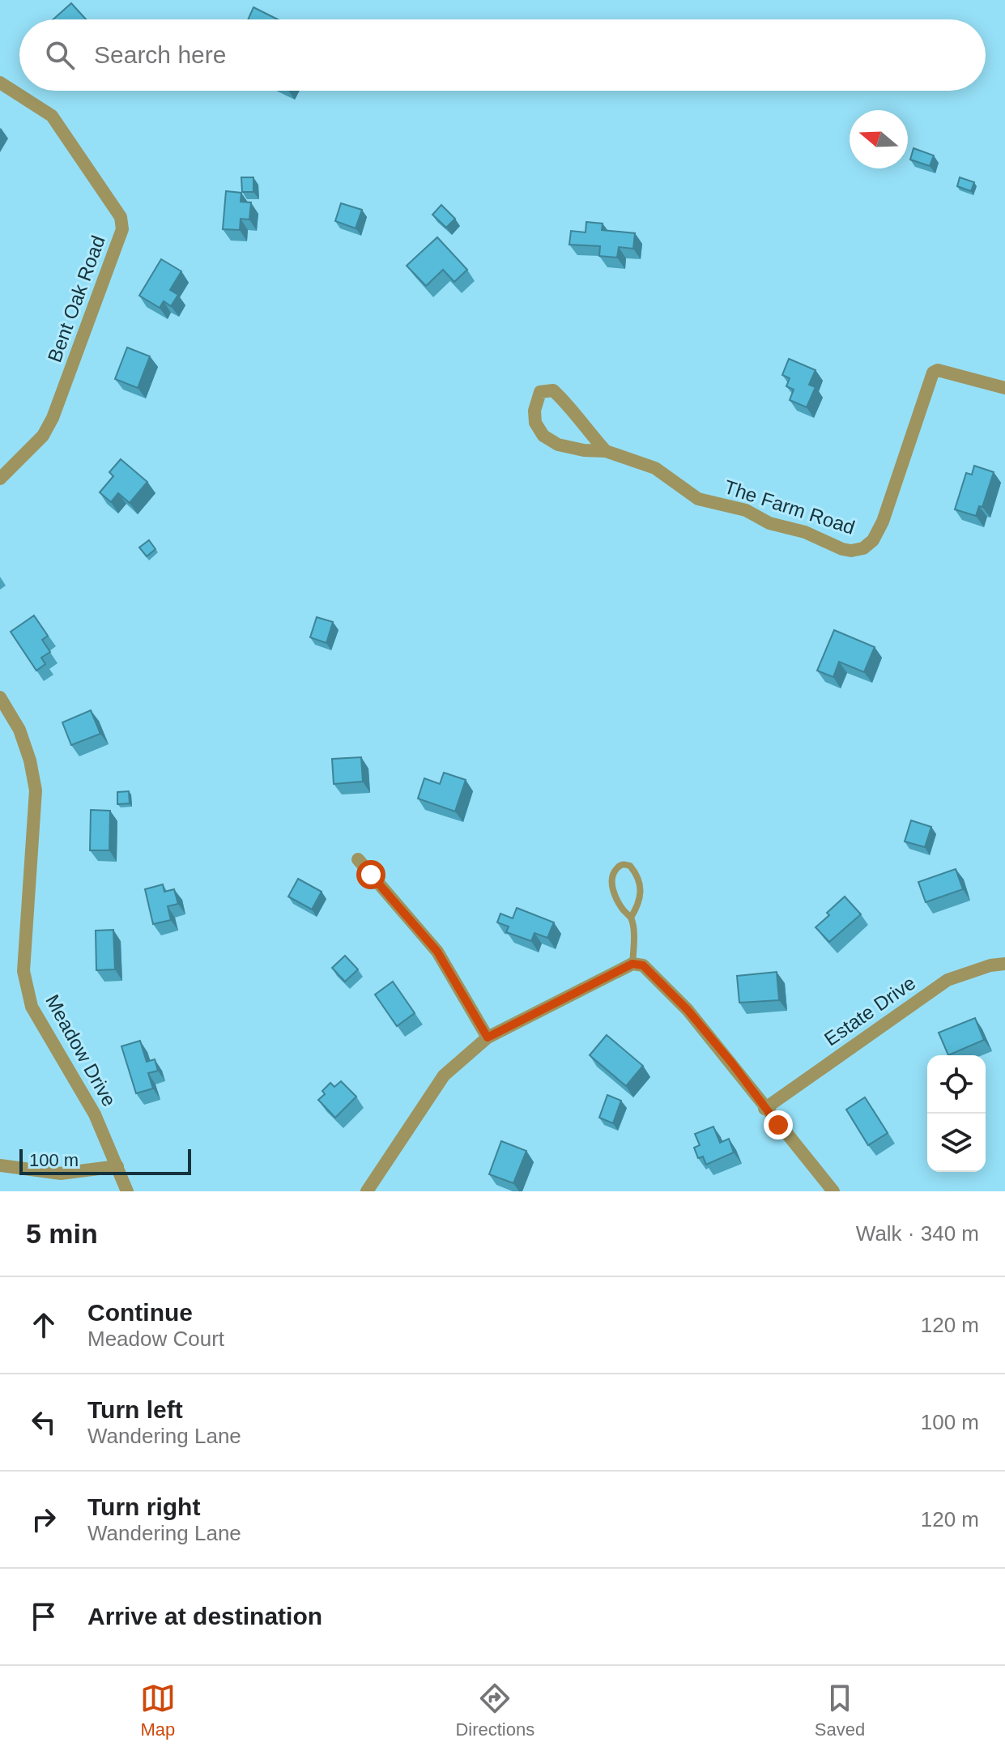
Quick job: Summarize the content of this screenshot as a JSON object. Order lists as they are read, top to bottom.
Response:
{
  "streets": {
    "street": [
      "Bent Oak Road",
      "The Farm Road",
      "Estate Drive",
      "Meadow Drive"
    ]
  },
  "scale_bar": "100 m",
  "north": "left",
  "page": {
    "search": "Search here",
    "scale": "100 m",
    "heading": ["5 min", "Walk · 340 m"],
    "list": [
      ["Continue", "Meadow Court", "120 m"],
      ["Turn left", "Wandering Lane", "100 m"],
      ["Turn right", "Wandering Lane", "120 m"],
      "Arrive at destination"
    ],
    "nav": ["Map", "Directions", "Saved"]
  }
}
